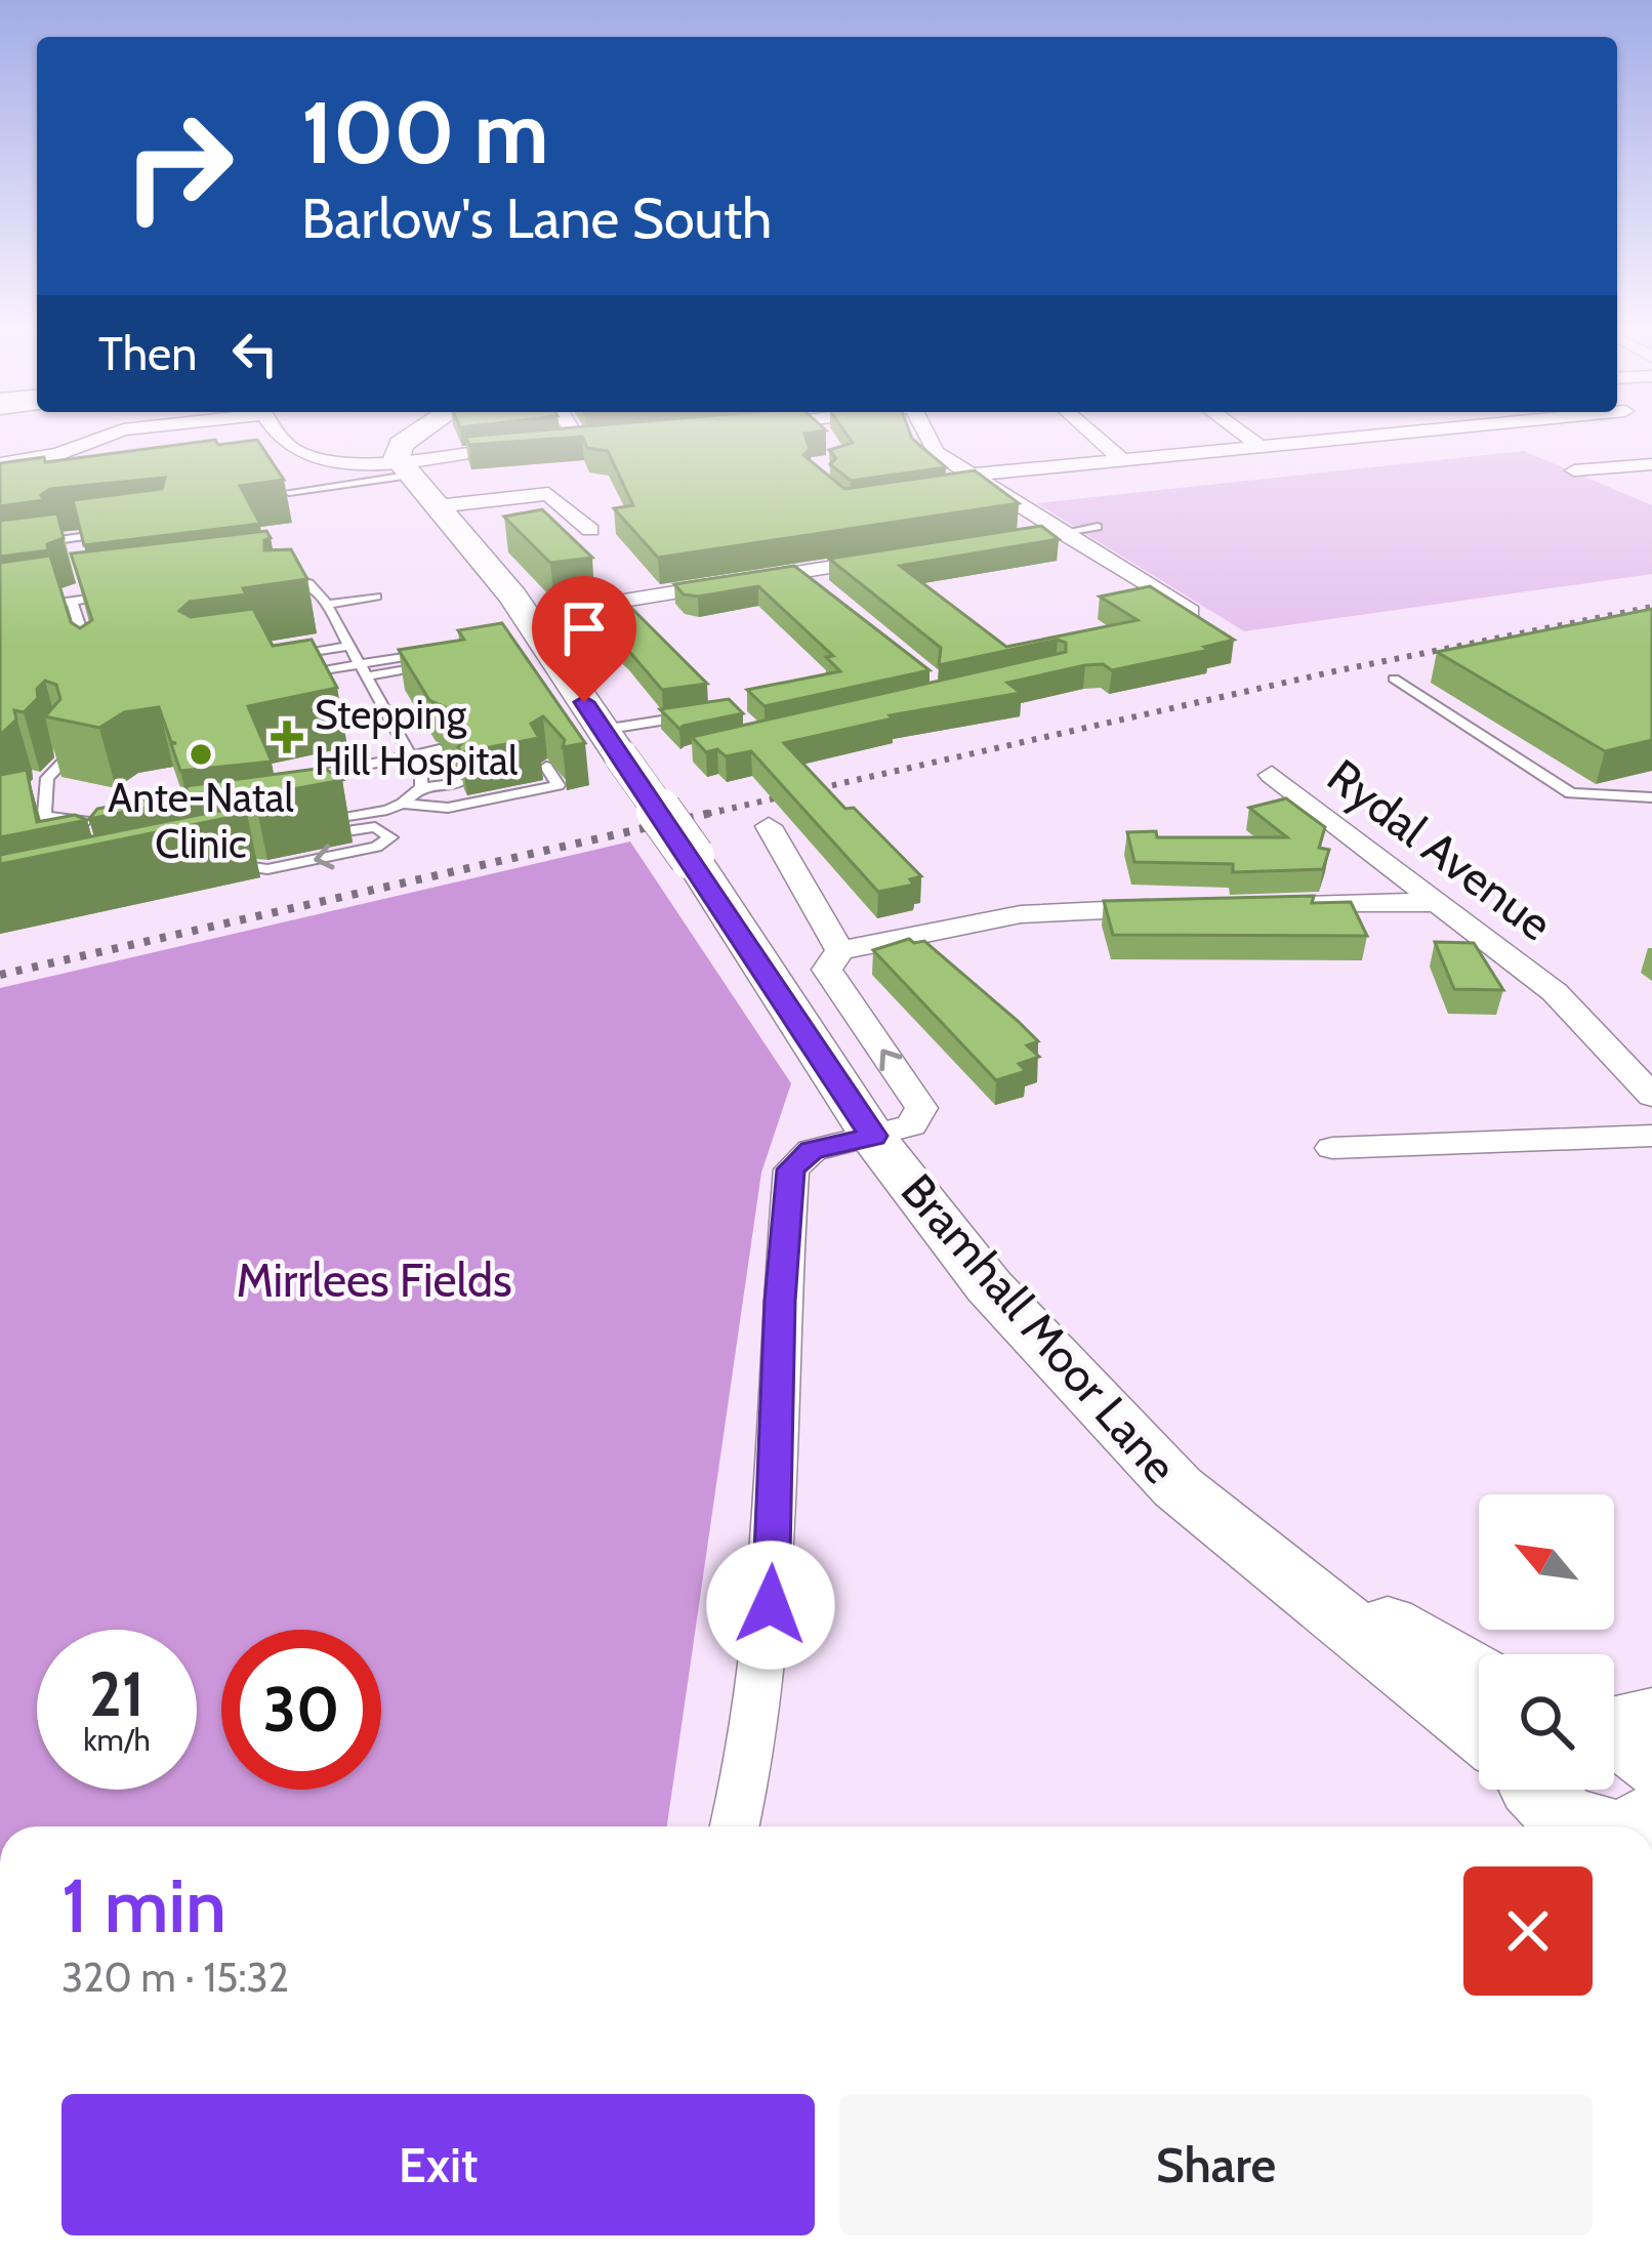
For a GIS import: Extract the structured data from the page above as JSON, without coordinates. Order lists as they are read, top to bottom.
{
  "streets": {
    "street": ["Rydal Avenue", "Bramhall Moor Lane"]
  },
  "parks": ["Mirrlees Fields"],
  "places": {
    "health": ["Stepping Hill Hospital"],
    "other": ["Ante-Natal Clinic"]
  },
  "north": "top left",
  "page": {
    "turn": ["100 m", "Barlow's Lane South"],
    "then": "Then",
    "speed": "21 km/h",
    "limit": "30",
    "heading": ["1 min", "320 m · 15:32"],
    "buttons": ["Exit", "Share"]
  }
}
